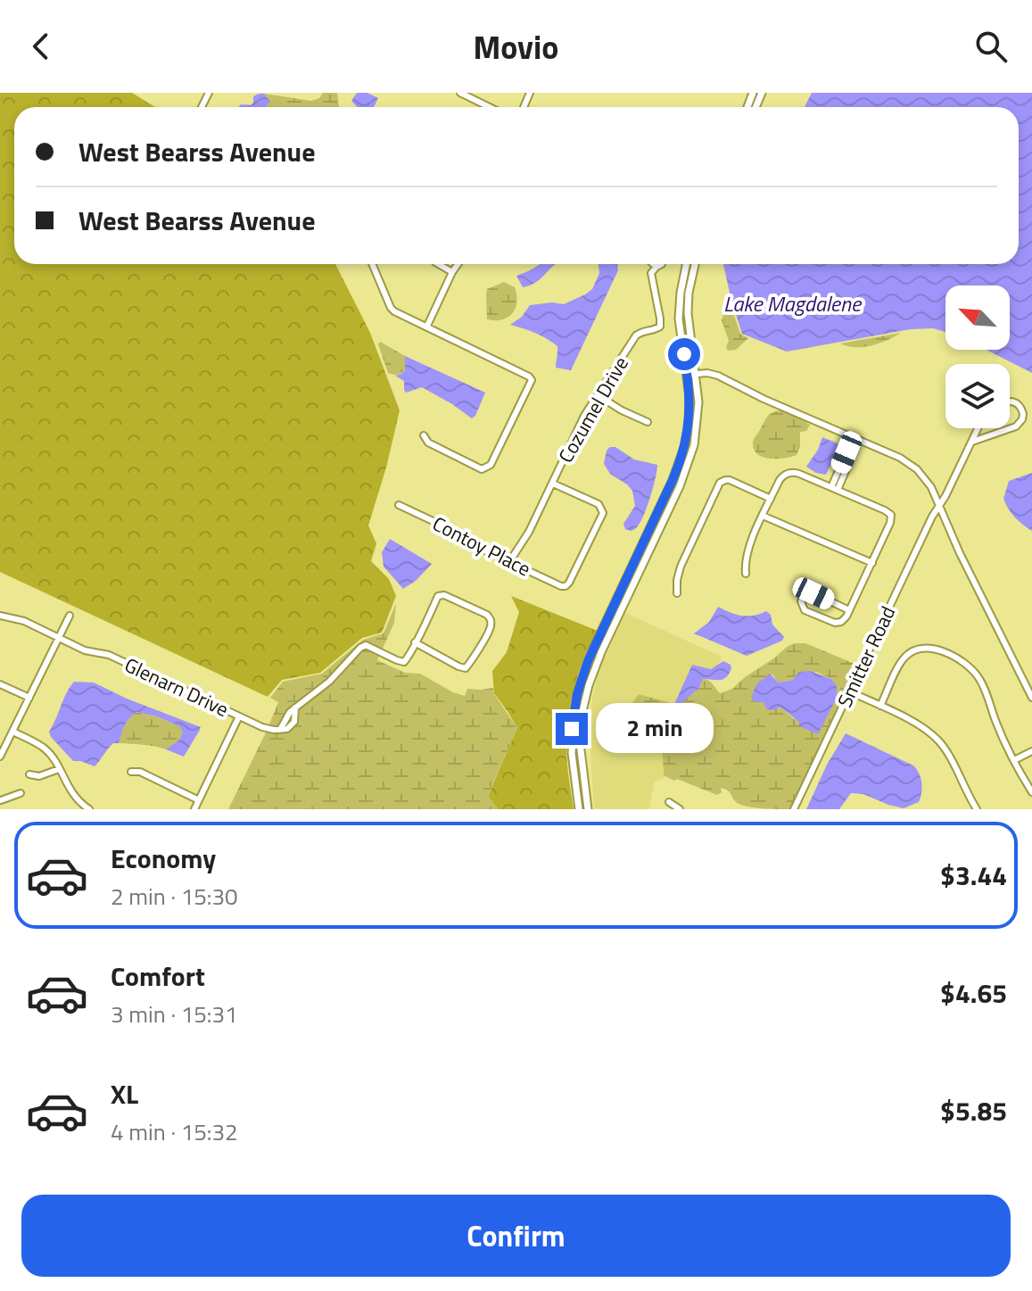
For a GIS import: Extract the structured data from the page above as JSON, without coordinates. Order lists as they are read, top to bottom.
{
  "streets": {
    "street": [
      "Cozumel Drive",
      "Contoy Place",
      "Smitter Road",
      "Glenarn Drive"
    ]
  },
  "crossings": [
    ["Cozumel Drive", "Contoy Place"]
  ],
  "water": ["Lake Magdalene"],
  "north": "top left",
  "page": {
    "header": "Movio",
    "banner": ["West Bearss Avenue", "West Bearss Avenue"],
    "bubble": "2 min",
    "list": [
      {
        "name": "Economy",
        "note": "2 min · 15:30",
        "value": "$3.44"
      },
      {
        "name": "Comfort",
        "note": "3 min · 15:31",
        "value": "$4.65"
      },
      {
        "name": "XL",
        "note": "4 min · 15:32",
        "value": "$5.85"
      }
    ],
    "buttons": "Confirm"
  }
}
